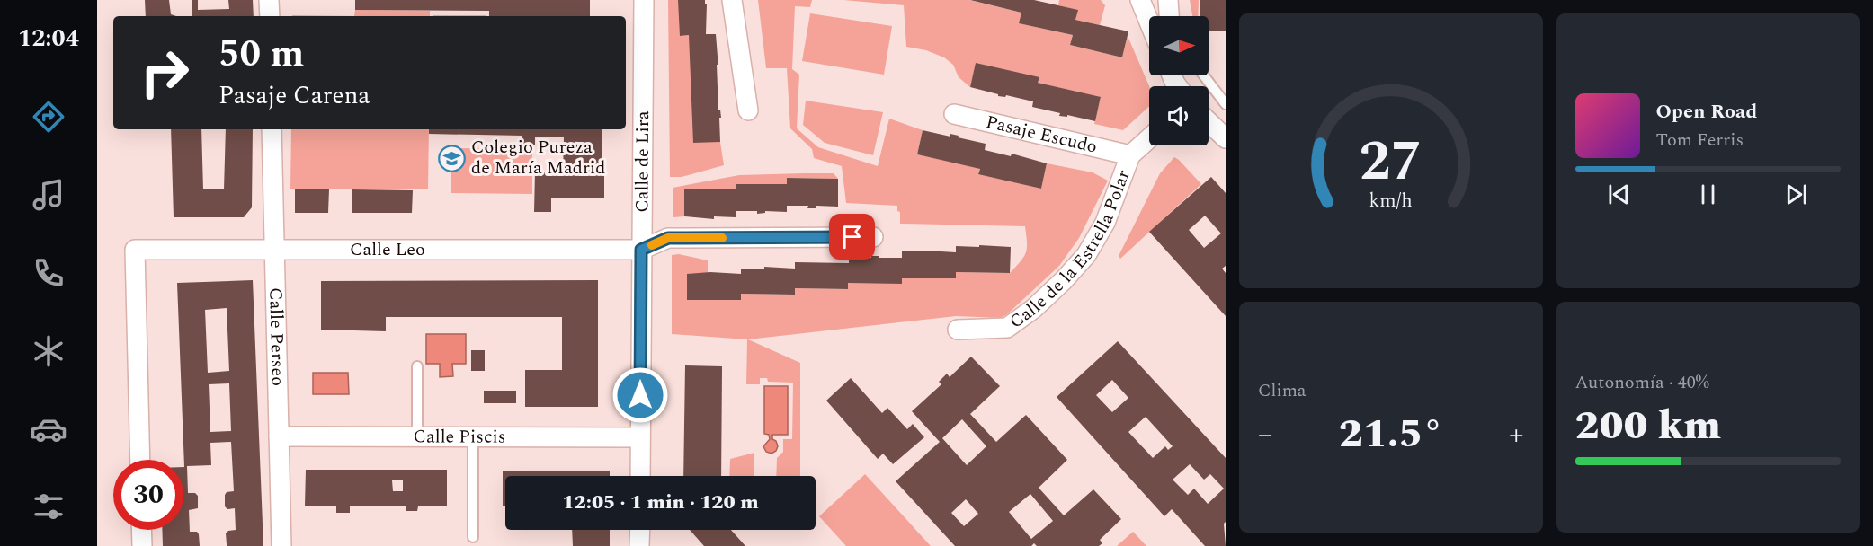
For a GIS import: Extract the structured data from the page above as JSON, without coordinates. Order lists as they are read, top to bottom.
{
  "streets": {
    "street": [
      "Pasaje Escudo",
      "Calle de Lira",
      "Calle de la Estrella Polar",
      "Calle Leo",
      "Calle Perseo",
      "Calle Piscis"
    ]
  },
  "crossings": [
    ["Pasaje Escudo", "Calle de la Estrella Polar"],
    ["Calle de Lira", "Calle Leo"],
    ["Calle de Lira", "Calle Piscis"],
    ["Calle Leo", "Calle Perseo"],
    ["Calle Perseo", "Calle Piscis"]
  ],
  "places": {
    "school or university": ["Colegio Pureza de María Madrid"]
  },
  "north": "right",
  "page": {
    "tabs": "12:04",
    "turn": ["50 m", "Pasaje Carena"],
    "song": ["Open Road", "Tom Ferris"],
    "tile": [
      "Clima",
      ["Autonomía · 40%", "200 km"]
    ],
    "heat": ["−", "21.5°", "+"],
    "limit": "30",
    "trip": "12:05 · 1 min · 120 m",
    "gauge": ["27", "km/h"]
  }
}
